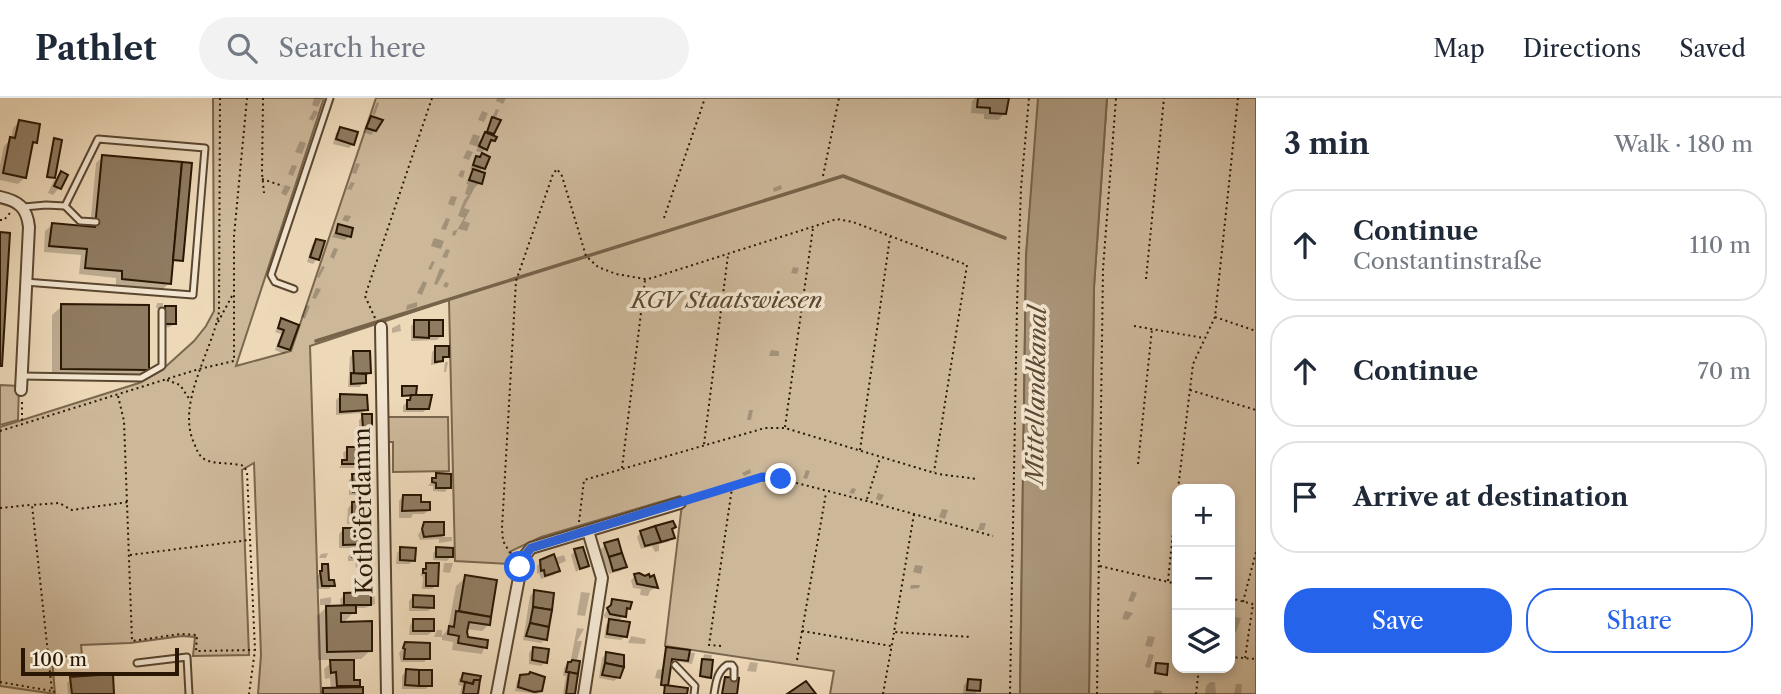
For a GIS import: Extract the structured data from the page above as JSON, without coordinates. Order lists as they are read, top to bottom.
{
  "streets": {
    "street": ["Kothöferdamm"]
  },
  "water": ["Mittellandkanal"],
  "parks": ["KGV Staatswiesen"],
  "scale_bar": "100 m",
  "page": {
    "header": "Pathlet",
    "search": "Search here",
    "nav": ["Map", "Directions", "Saved"],
    "heading": ["3 min", "Walk · 180 m"],
    "list": [
      ["Continue", "Constantinstraße", "110 m"],
      ["Continue", "70 m"],
      "Arrive at destination"
    ],
    "map_buttons": ["+", "−"],
    "buttons": ["Save", "Share"],
    "scale": "100 m"
  }
}
